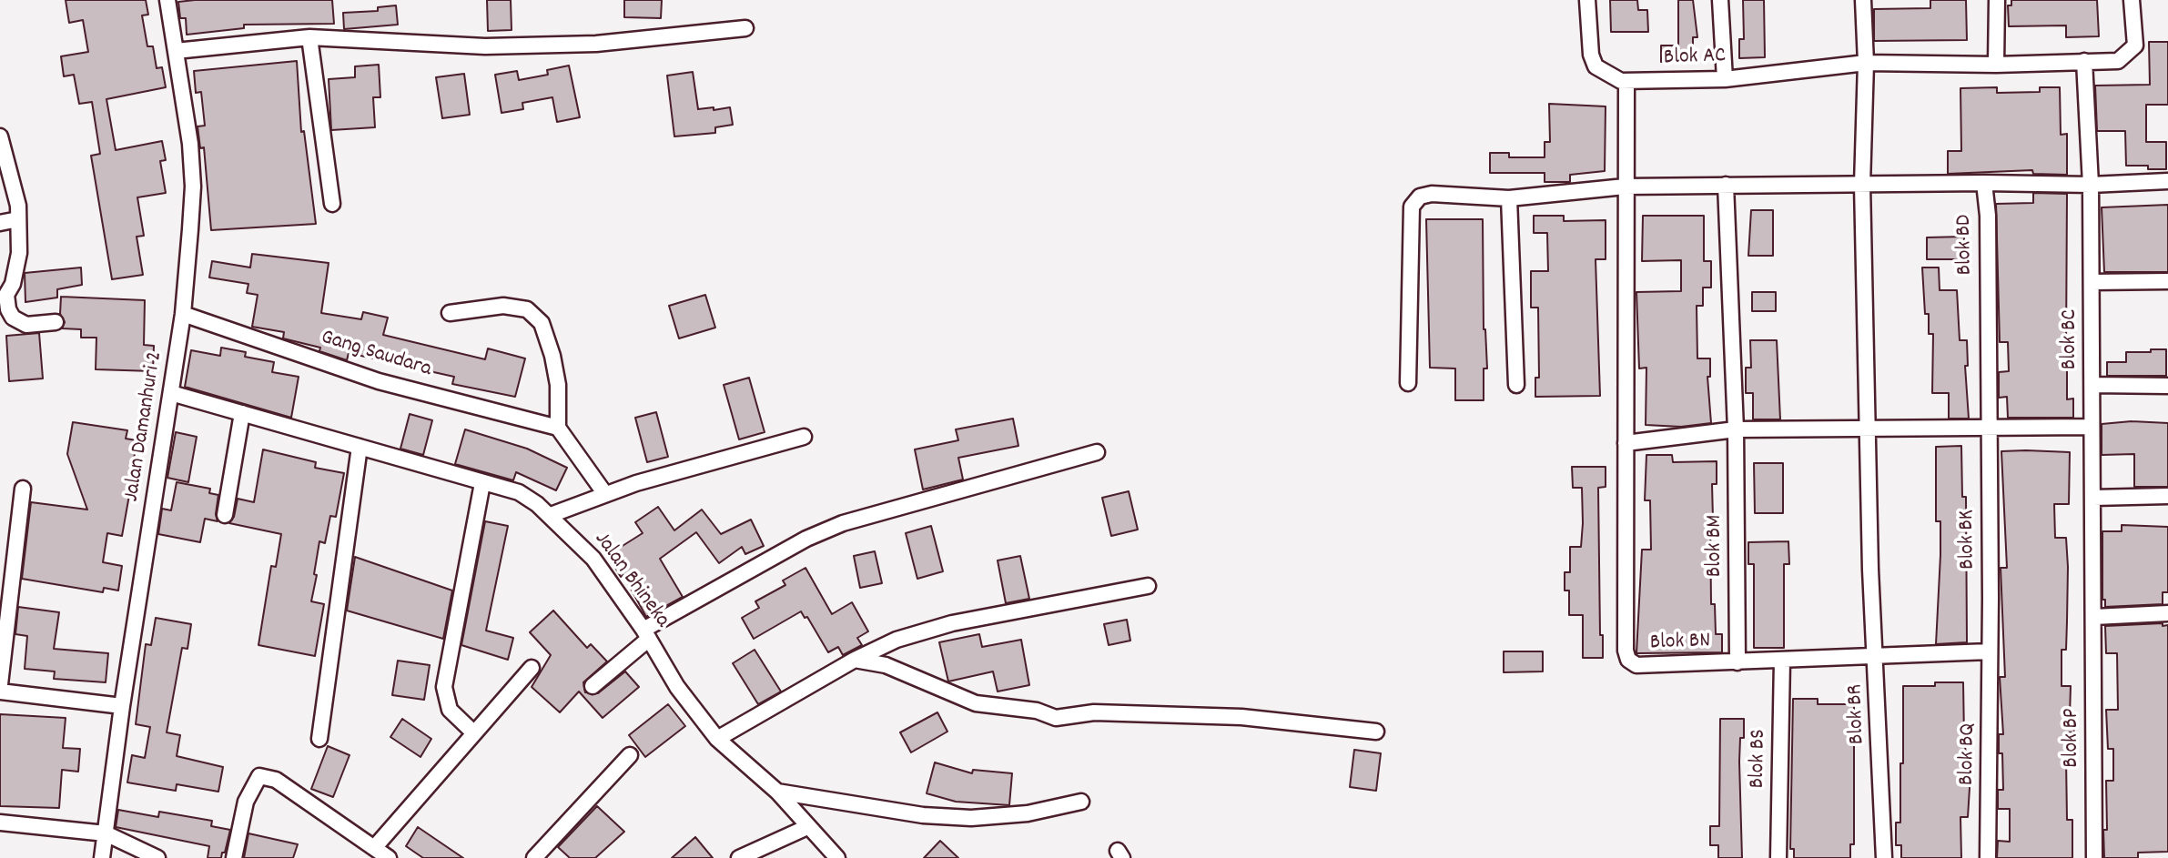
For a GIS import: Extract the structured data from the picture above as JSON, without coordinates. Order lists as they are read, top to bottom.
{
  "streets": {
    "street": [
      "Blok AC",
      "Blok BD",
      "Blok BC",
      "Gang Saudara",
      "Jalan Damanhuri 2",
      "Blok BK",
      "Blok BM",
      "Jalan Bhineka",
      "Blok BN",
      "Blok BR",
      "Blok BP",
      "Blok BQ",
      "Blok BS"
    ]
  },
  "crossings": [
    ["Blok AC", "Blok BC"],
    ["Blok AC", "Blok BR"],
    ["Blok BD", "Blok BK"],
    ["Blok BD", "Blok BM"],
    ["Blok BD", "Blok BR"],
    ["Blok BC", "Blok BP"],
    ["Gang Saudara", "Jalan Damanhuri 2"],
    ["Jalan Damanhuri 2", "Jalan Bhineka"],
    ["Blok BK", "Blok BN"],
    ["Blok BK", "Blok BQ"],
    ["Blok BM", "Blok BN"],
    ["Blok BN", "Blok BR"],
    ["Blok BN", "Blok BQ"],
    ["Blok BN", "Blok BS"]
  ]
}
